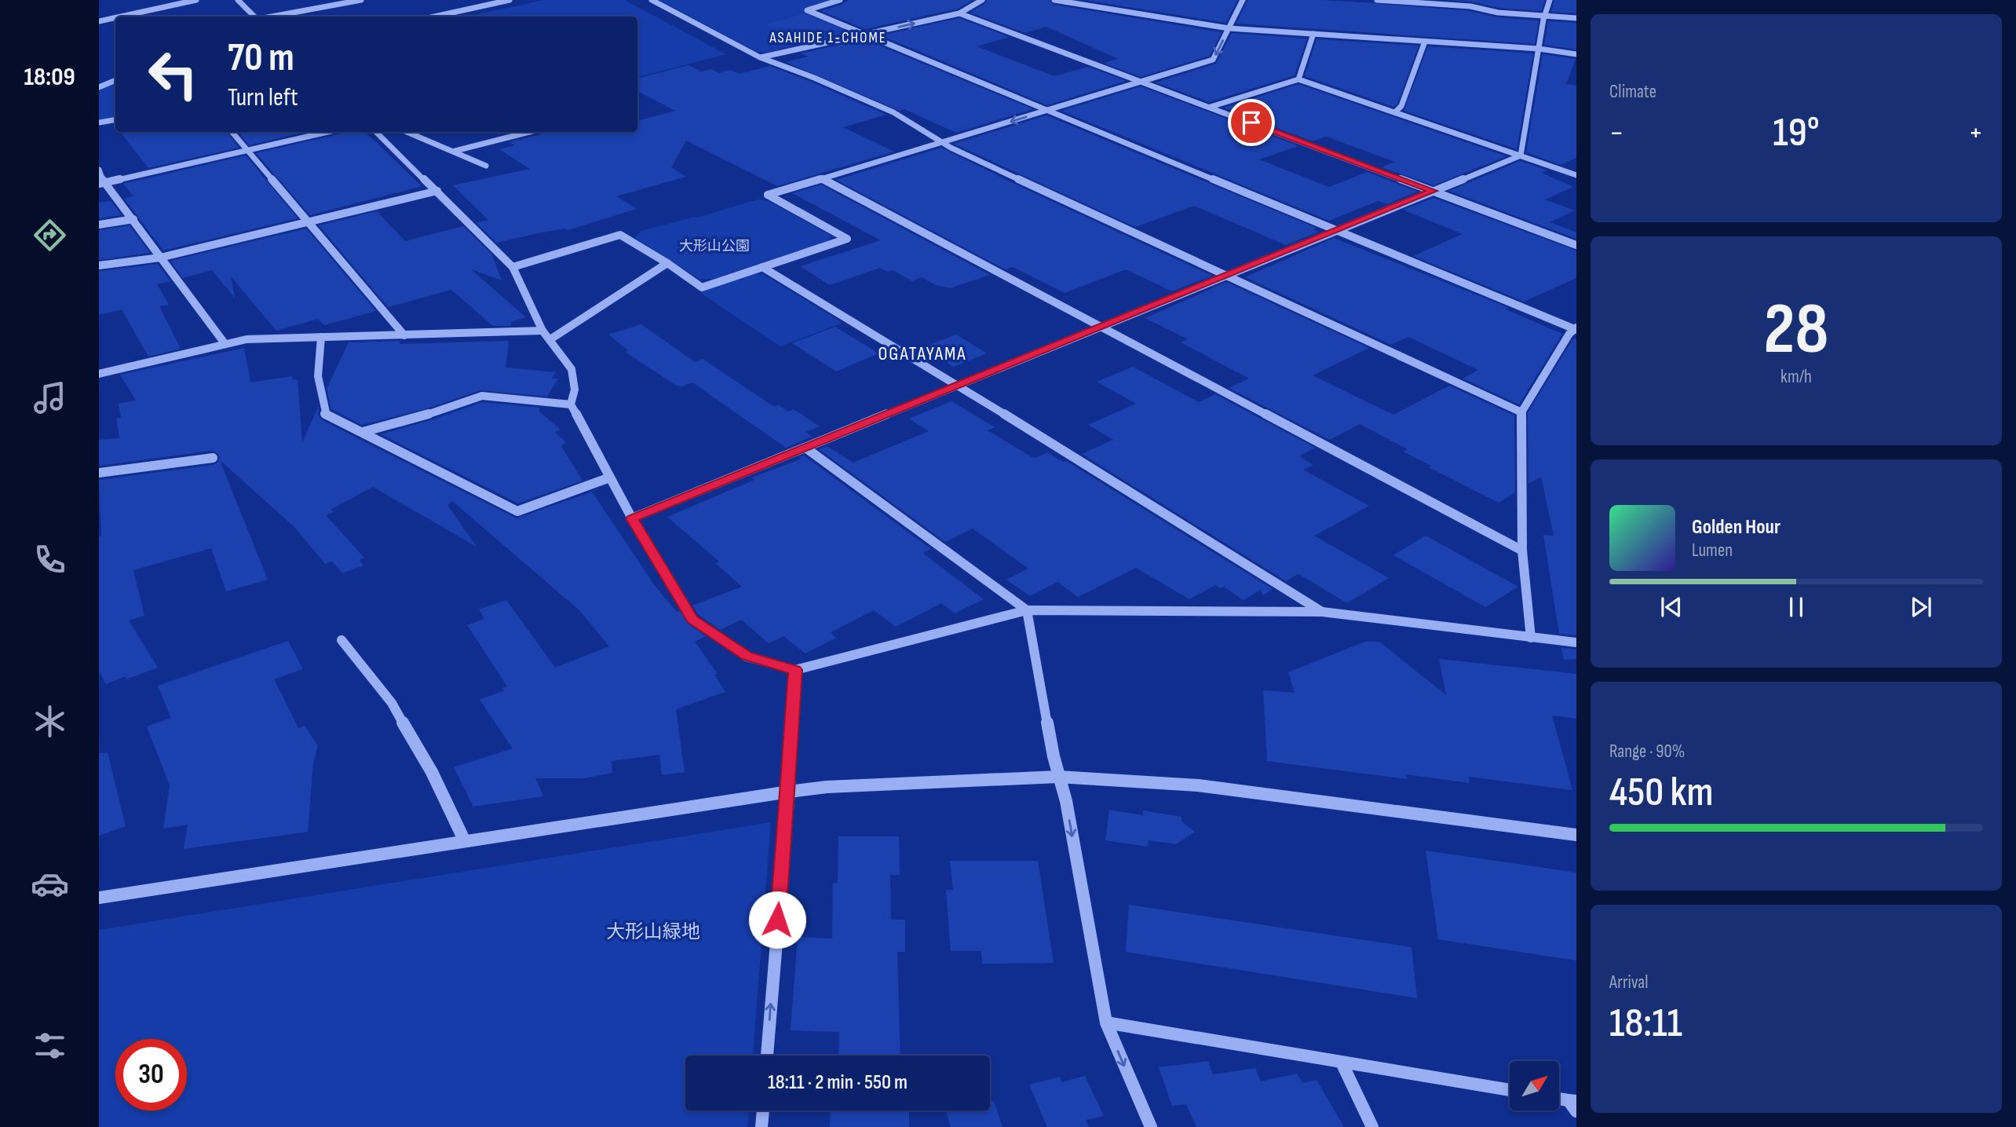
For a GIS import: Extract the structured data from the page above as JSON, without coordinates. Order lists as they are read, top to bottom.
{
  "districts": ["ASAHIDE 1-CHOME", "OGATAYAMA"],
  "parks": ["大形山公園", "大形山緑地"],
  "north": "top right",
  "page": {
    "tabs": "18:09",
    "tile": [
      "Climate",
      ["28", "km/h"],
      ["Range · 90%", "450 km"],
      ["Arrival", "18:11"]
    ],
    "turn": ["70 m", "Turn left"],
    "heat": ["−", "19°", "+"],
    "song": ["Golden Hour", "Lumen"],
    "limit": "30",
    "trip": "18:11 · 2 min · 550 m"
  }
}
